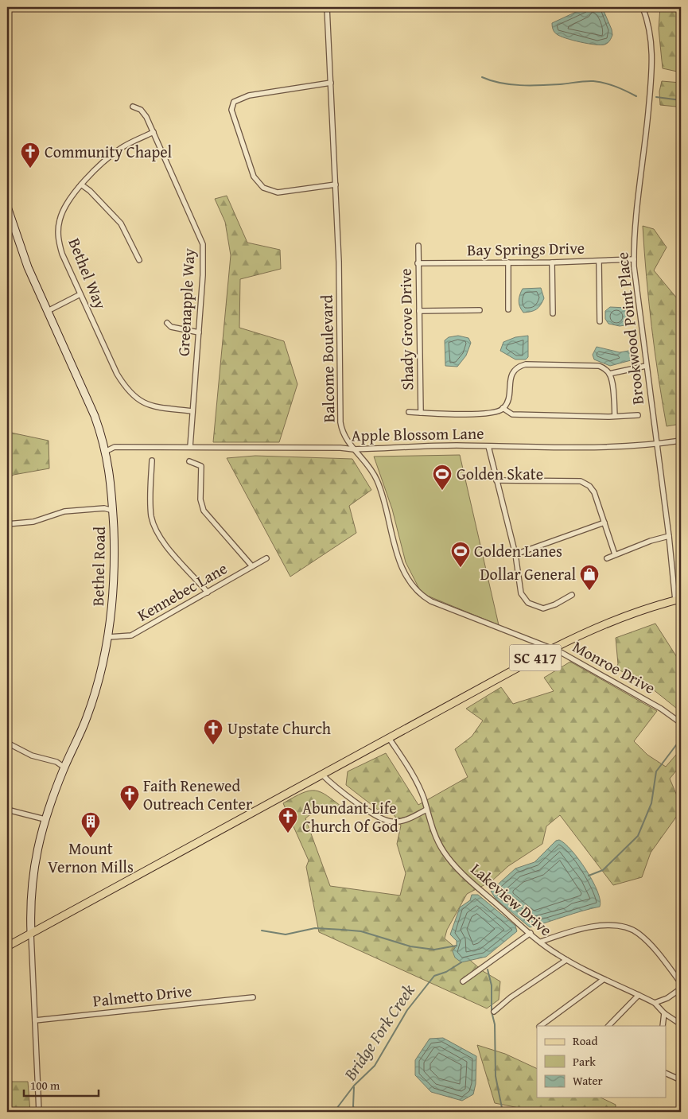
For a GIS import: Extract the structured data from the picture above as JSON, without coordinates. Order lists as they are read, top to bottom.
{
  "streets": {
    "main road": ["SC 417"],
    "street": [
      "Bay Springs Drive",
      "Bethel Way",
      "Greenapple Way",
      "Brookwood Point Place",
      "Shady Grove Drive",
      "Balcome Boulevard",
      "Apple Blossom Lane",
      "Bethel Road",
      "Kennebec Lane",
      "Monroe Drive",
      "Lakeview Drive",
      "Palmetto Drive"
    ]
  },
  "crossings": [
    ["Bay Springs Drive", "Brookwood Point Place"],
    ["Bay Springs Drive", "Shady Grove Drive"],
    ["Bethel Way", "Greenapple Way"],
    ["Greenapple Way", "Apple Blossom Lane"],
    ["Brookwood Point Place", "Apple Blossom Lane"],
    ["Brookwood Point Place", "SC 417"],
    ["Balcome Boulevard", "Apple Blossom Lane"],
    ["Balcome Boulevard", "SC 417"],
    ["Balcome Boulevard", "Monroe Drive"],
    ["Apple Blossom Lane", "Bethel Road"],
    ["Bethel Road", "Kennebec Lane"],
    ["Bethel Road", "SC 417"],
    ["SC 417", "Monroe Drive"],
    ["SC 417", "Lakeview Drive"]
  ],
  "water": ["Bridge Fork Creek"],
  "places": {
    "church": [
      "Community Chapel",
      "Upstate Church",
      "Faith Renewed Outreach Center",
      "Abundant Life Church Of God"
    ],
    "sports": ["Golden Skate", "Golden Lanes"],
    "shop": ["Dollar General"],
    "building": ["Mount Vernon Mills"]
  },
  "legend": ["Road", "Park", "Water"],
  "scale_bar": "100 m"
}
